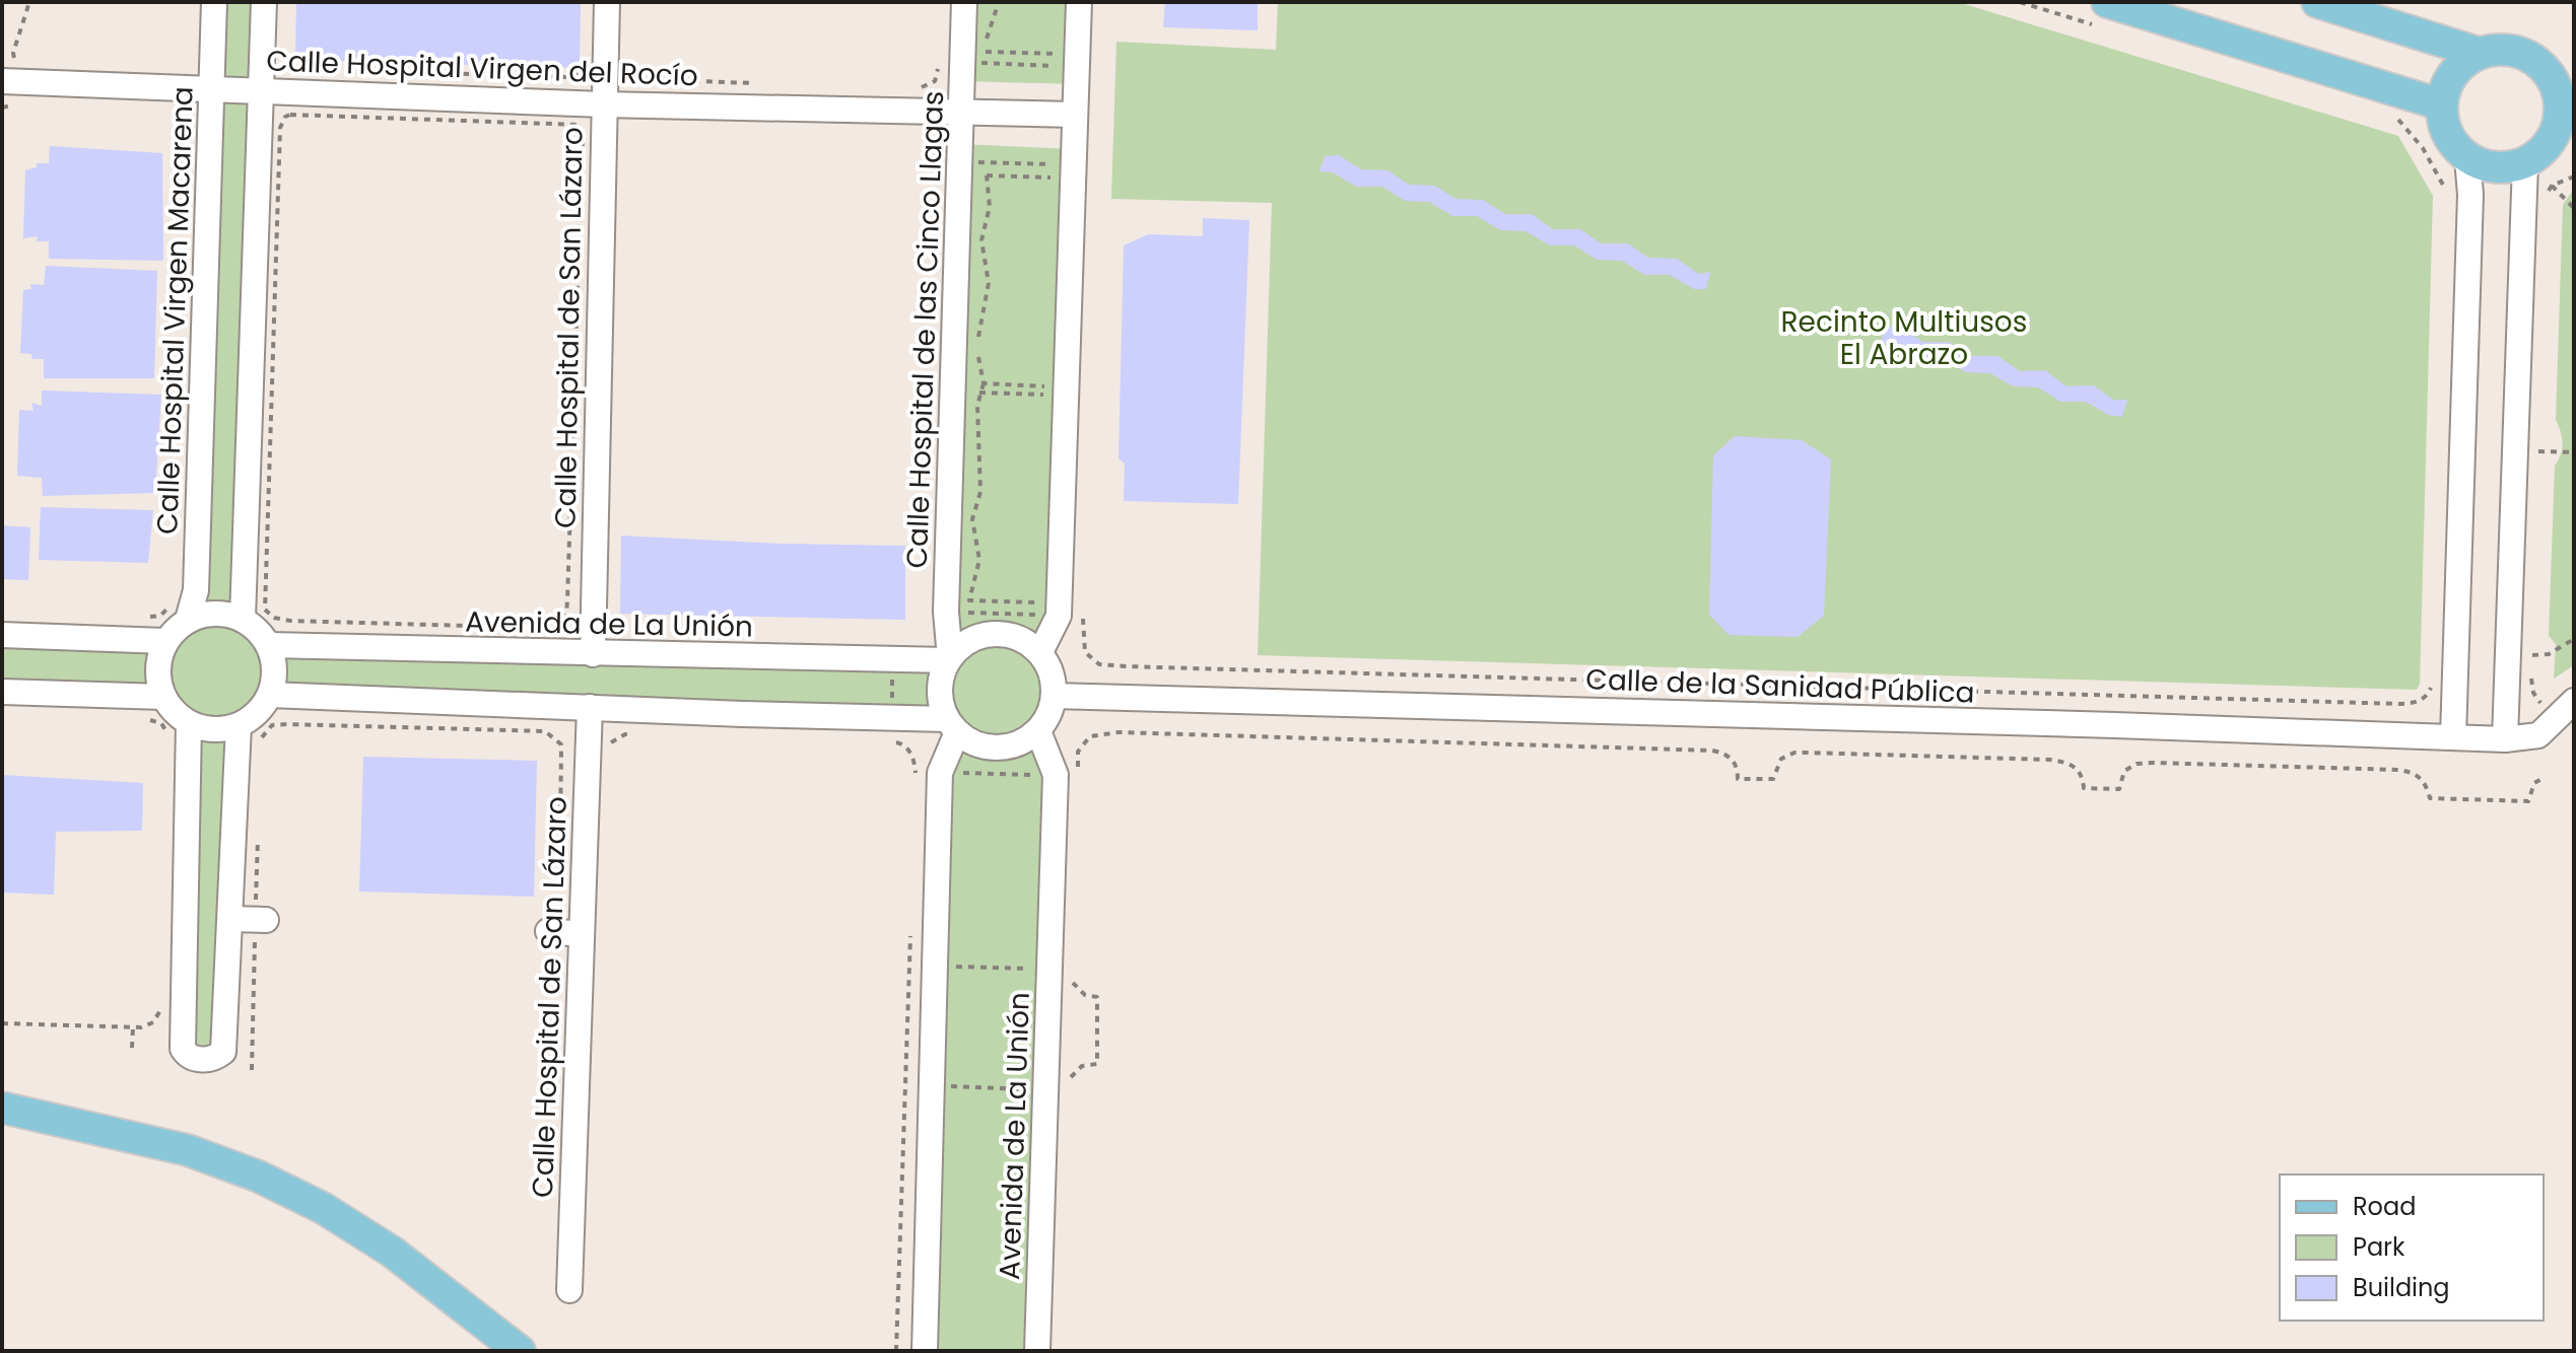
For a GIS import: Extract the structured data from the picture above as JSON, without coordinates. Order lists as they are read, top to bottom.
{
  "streets": {
    "street": [
      "Calle Hospital Virgen del Rocío",
      "Calle Hospital Virgen Macarena",
      "Calle Hospital de San Lázaro",
      "Calle Hospital de las Cinco Llagas",
      "Avenida de La Unión",
      "Calle de la Sanidad Pública"
    ]
  },
  "crossings": [
    ["Calle Hospital Virgen del Rocío", "Calle Hospital Virgen Macarena"],
    ["Calle Hospital Virgen del Rocío", "Calle Hospital de San Lázaro"],
    ["Calle Hospital Virgen del Rocío", "Calle Hospital de las Cinco Llagas"],
    ["Calle Hospital Virgen Macarena", "Avenida de La Unión"],
    ["Calle Hospital de San Lázaro", "Avenida de La Unión"],
    ["Calle Hospital de las Cinco Llagas", "Avenida de La Unión"],
    ["Calle Hospital de las Cinco Llagas", "Calle de la Sanidad Pública"],
    ["Avenida de La Unión", "Calle de la Sanidad Pública"]
  ],
  "parks": ["Recinto Multiusos El Abrazo"],
  "legend": ["Road", "Park", "Building"]
}
